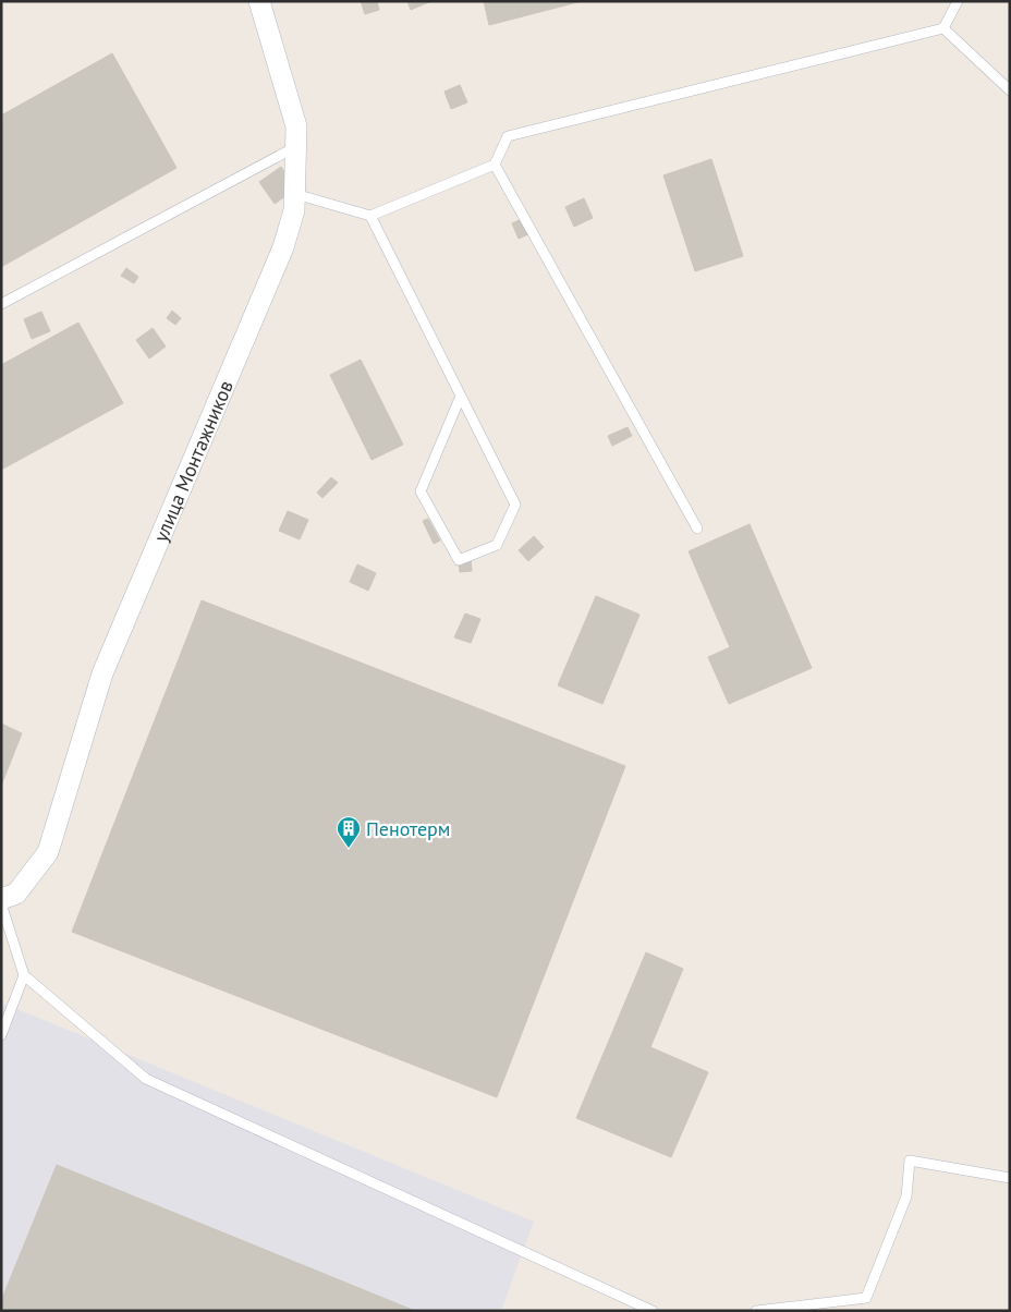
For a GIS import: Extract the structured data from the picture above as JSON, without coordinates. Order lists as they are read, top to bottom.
{
  "streets": {
    "street": ["улица Монтажников"]
  },
  "places": {
    "building": ["Пенотерм"]
  }
}
